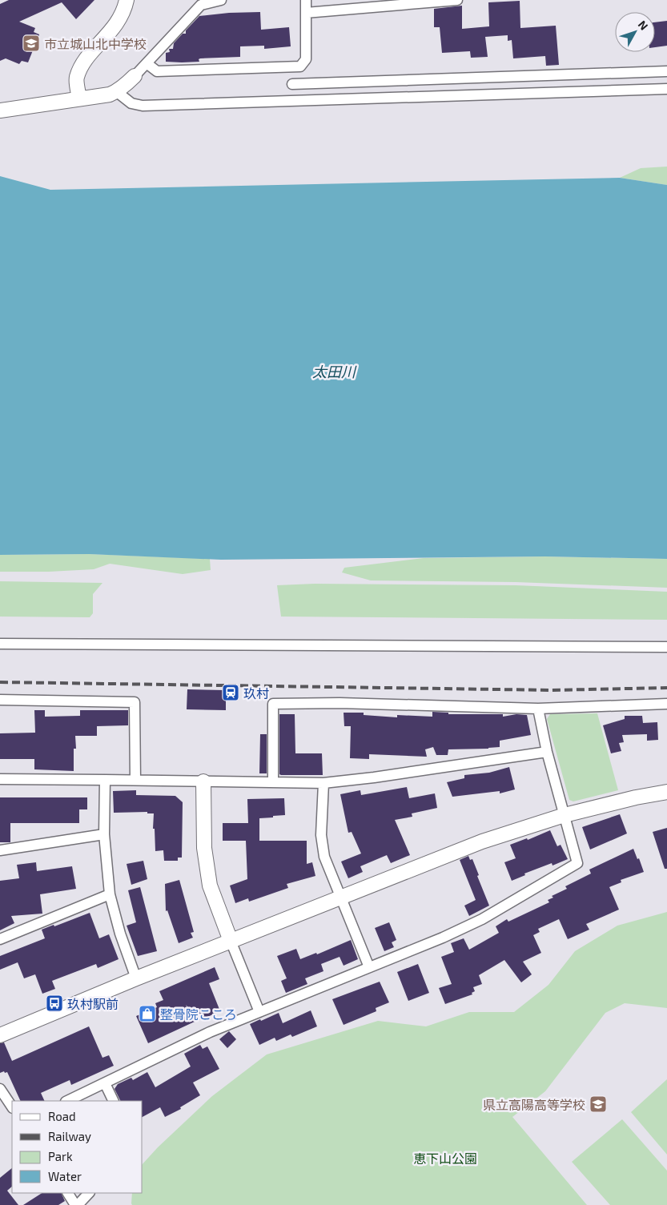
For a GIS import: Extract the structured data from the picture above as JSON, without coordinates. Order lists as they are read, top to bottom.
{
  "water": ["太田川"],
  "parks": ["恵下山公園"],
  "places": {
    "school or university": ["市立城山北中学校", "県立高陽高等学校"],
    "station": ["玖村"],
    "bus stop": ["玖村駅前"],
    "shop": ["整骨院こころ"]
  },
  "legend": [
    "Road",
    "Railway",
    "Park",
    "Water"
  ],
  "north": "top right"
}
